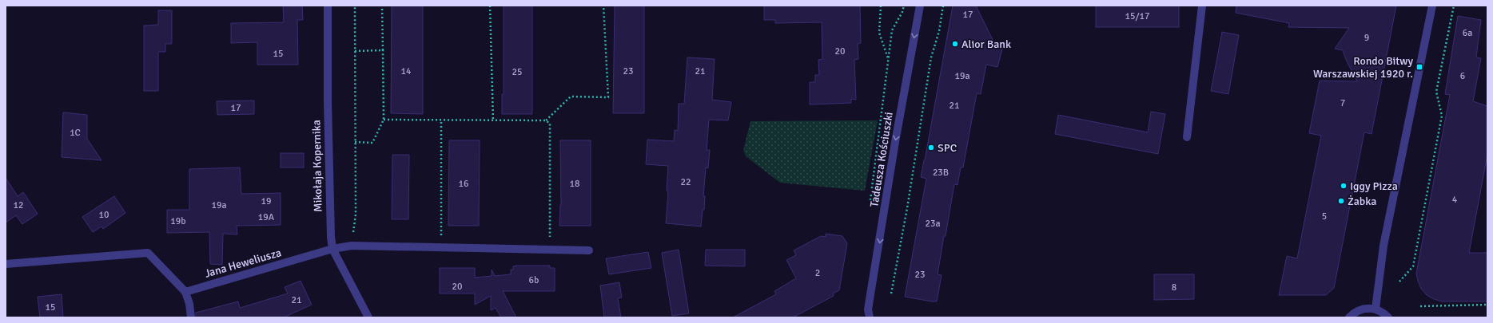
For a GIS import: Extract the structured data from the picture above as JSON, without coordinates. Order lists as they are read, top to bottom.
{
  "streets": {
    "street": ["Tadeusza Kościuszki", "Mikołaja Kopernika", "Jana Heweliusza"]
  },
  "crossings": [
    ["Mikołaja Kopernika", "Jana Heweliusza"]
  ],
  "one_way": ["Tadeusza Kościuszki"],
  "places": {
    "other": [
      "Alior Bank",
      "SPC",
      "Iggy Pizza",
      "Żabka"
    ],
    "transit": ["Rondo Bitwy Warszawskiej 1920 r."]
  },
  "house_numbers": [
    "17",
    "15/17",
    "6a",
    "9",
    "20",
    "15",
    "14",
    "23",
    "21",
    "25",
    "19a",
    "6",
    "7",
    "21",
    "17",
    "1C",
    "23B",
    "22",
    "16",
    "18",
    "4",
    "19",
    "12",
    "19a",
    "10",
    "5",
    "19A",
    "19b",
    "23a",
    "2",
    "23",
    "6b",
    "20",
    "8",
    "21",
    "15"
  ]
}
